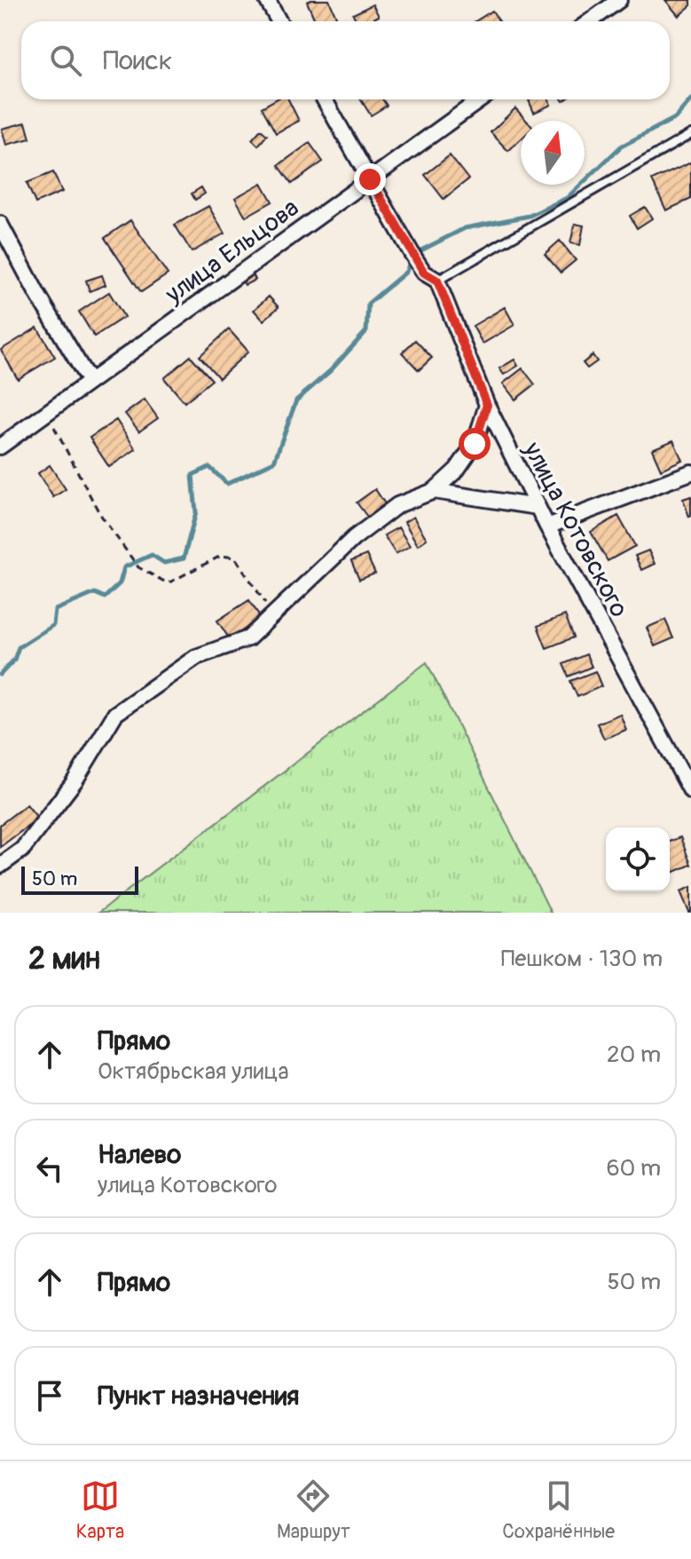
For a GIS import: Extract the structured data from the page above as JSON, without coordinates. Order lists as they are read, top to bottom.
{
  "streets": {
    "street": ["улица Ельцова", "улица Котовского"]
  },
  "scale_bar": "50 m",
  "north": "top",
  "page": {
    "search": "Поиск",
    "scale": "50 m",
    "heading": ["2 мин", "Пешком · 130 m"],
    "list": [
      ["Прямо", "Октябрьская улица", "20 m"],
      ["Налево", "улица Котовского", "60 m"],
      ["Прямо", "50 m"],
      "Пункт назначения"
    ],
    "nav": ["Карта", "Маршрут", "Сохранённые"]
  }
}
